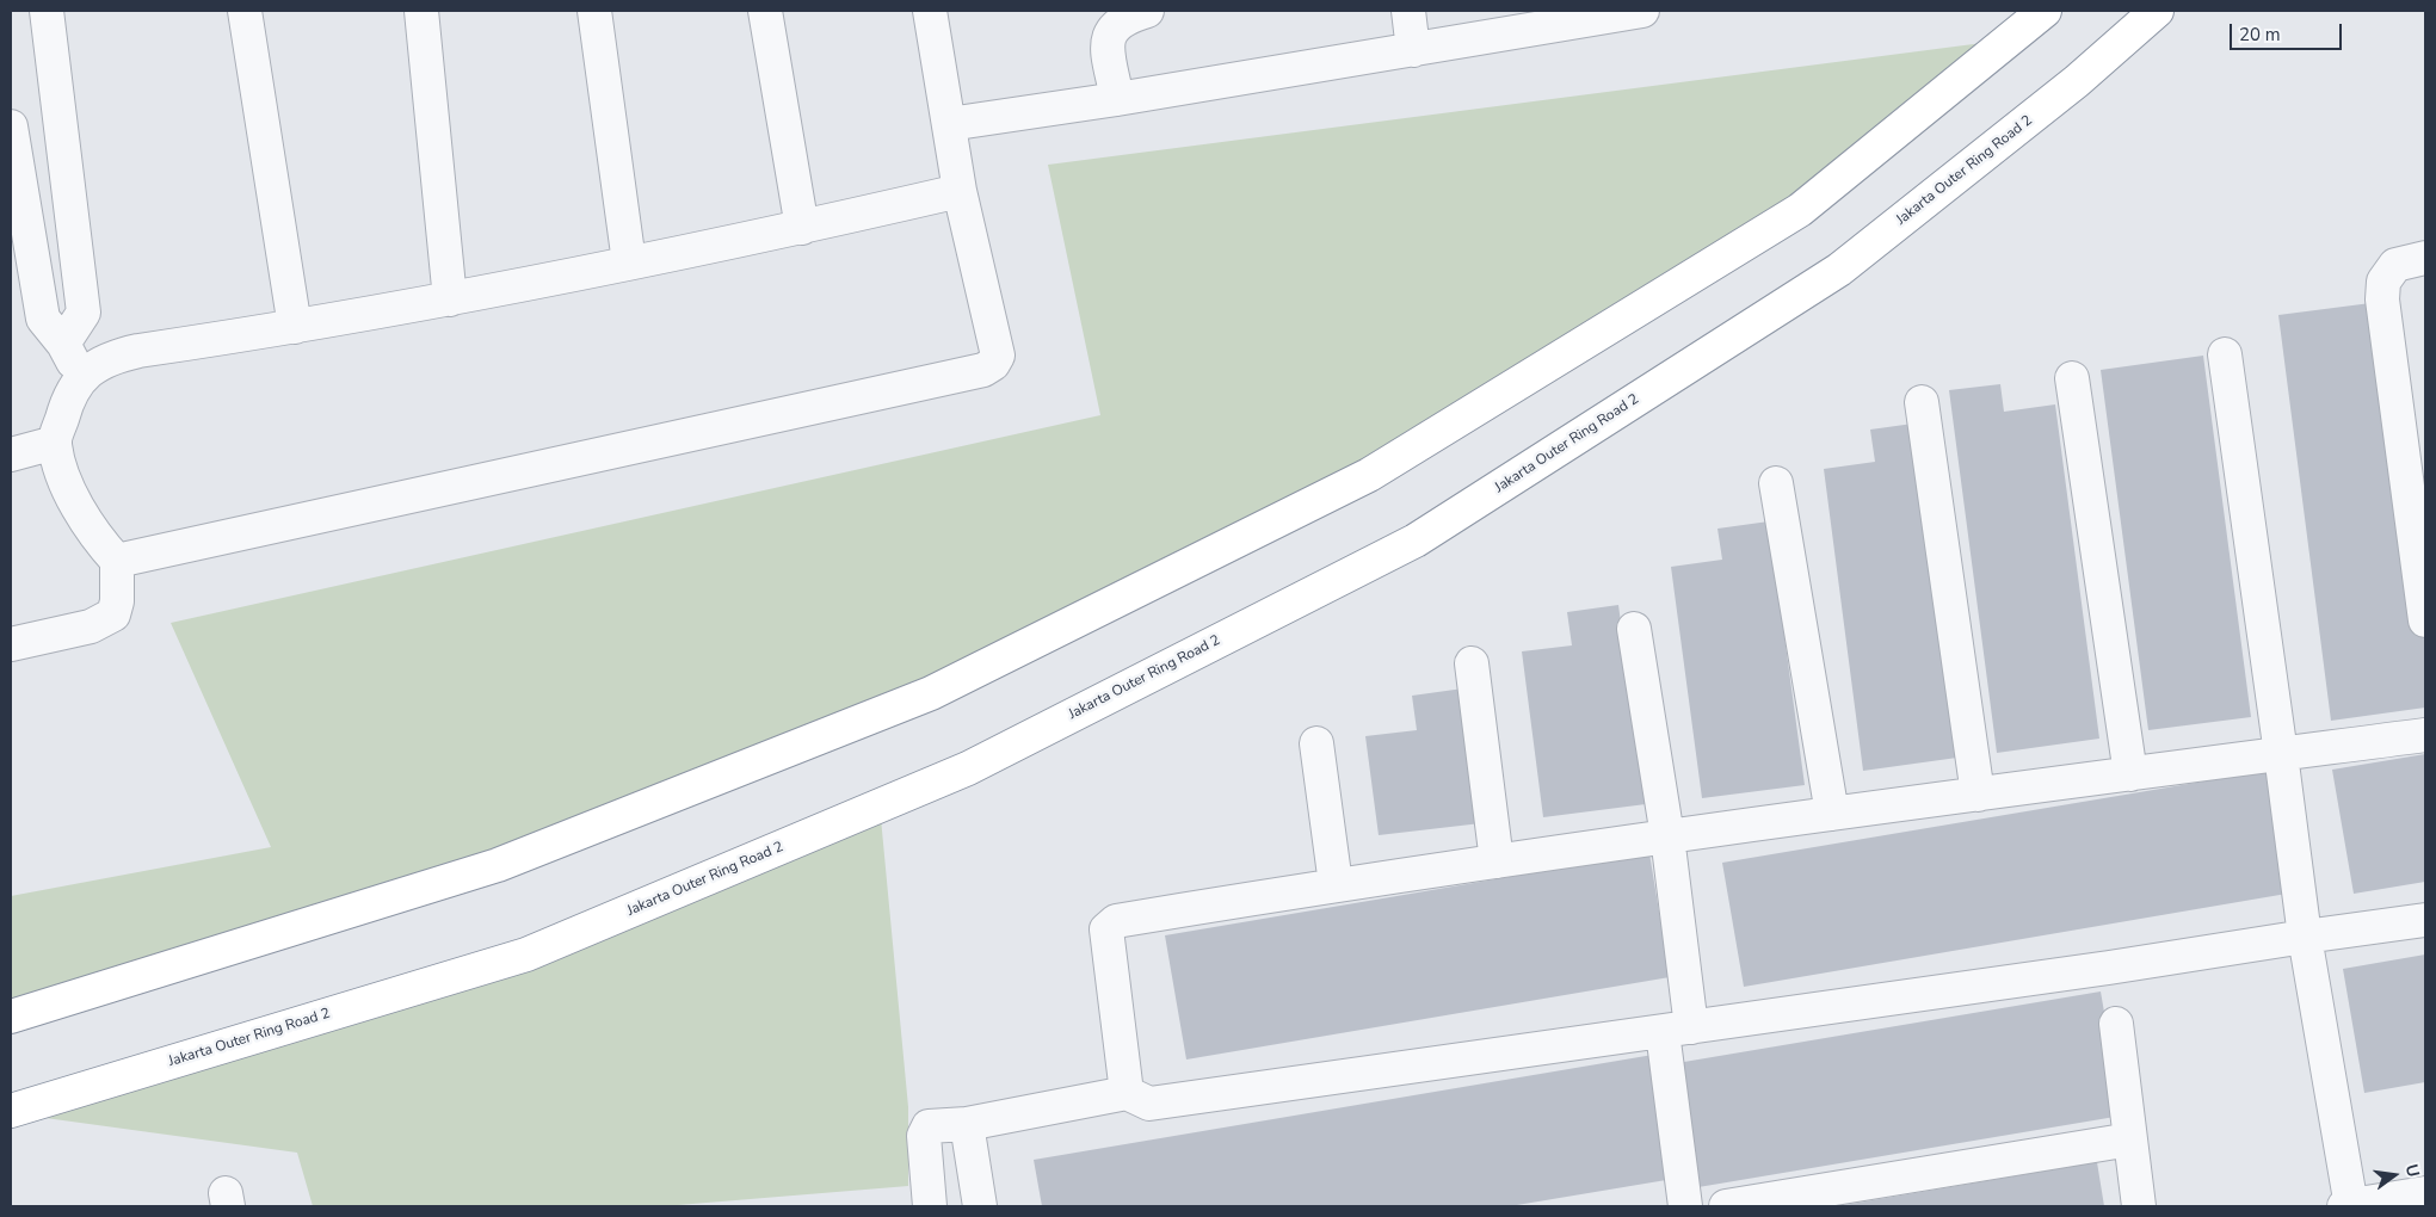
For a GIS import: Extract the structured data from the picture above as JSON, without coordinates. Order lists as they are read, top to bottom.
{
  "streets": {
    "highway": ["Jakarta Outer Ring Road 2"]
  },
  "scale_bar": "20 m",
  "north": "right"
}
